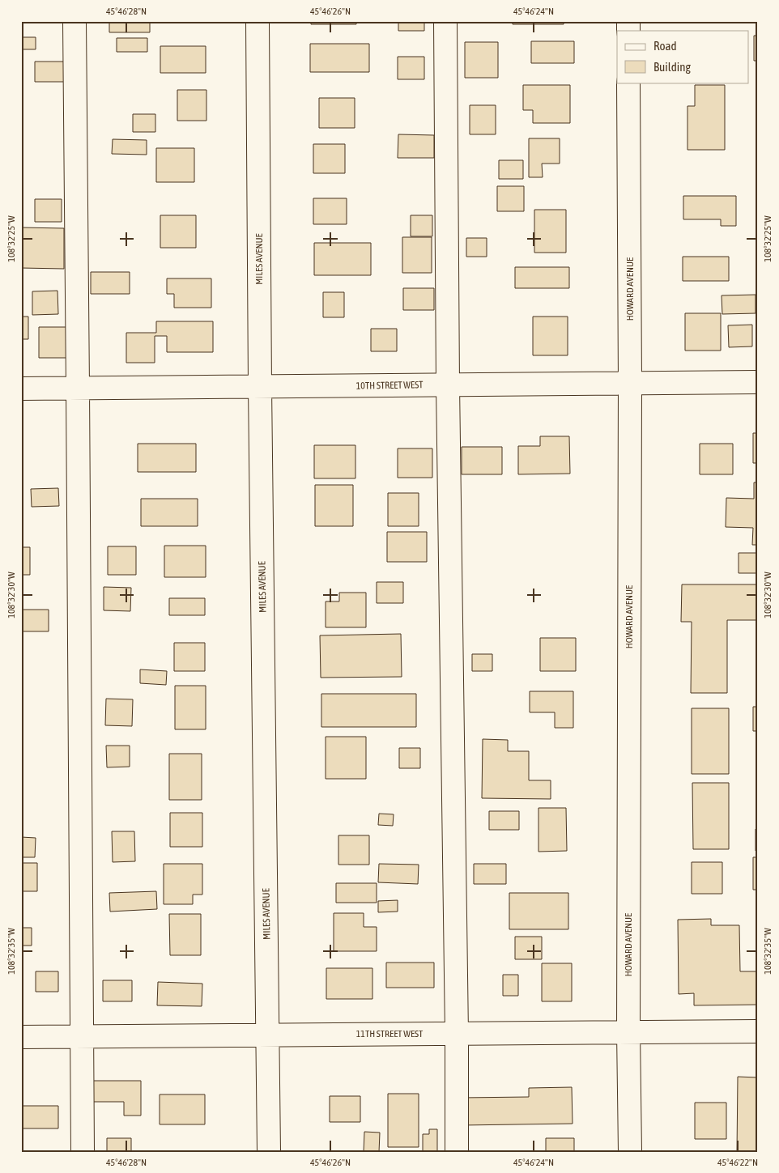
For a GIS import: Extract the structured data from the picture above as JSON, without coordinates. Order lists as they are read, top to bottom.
{
  "streets": {
    "street": [
      "MILES AVENUE",
      "HOWARD AVENUE",
      "10TH STREET WEST",
      "11TH STREET WEST"
    ]
  },
  "crossings": [
    ["MILES AVENUE", "10TH STREET WEST"],
    ["MILES AVENUE", "11TH STREET WEST"],
    ["HOWARD AVENUE", "10TH STREET WEST"],
    ["HOWARD AVENUE", "11TH STREET WEST"]
  ],
  "legend": ["Road", "Building"],
  "coordinates": [
    "45°46'28\"N",
    "45°46'26\"N",
    "45°46'24\"N",
    "108°32'25\"W",
    "108°32'30\"W",
    "108°32'35\"W",
    "45°46'22\"N"
  ]
}
